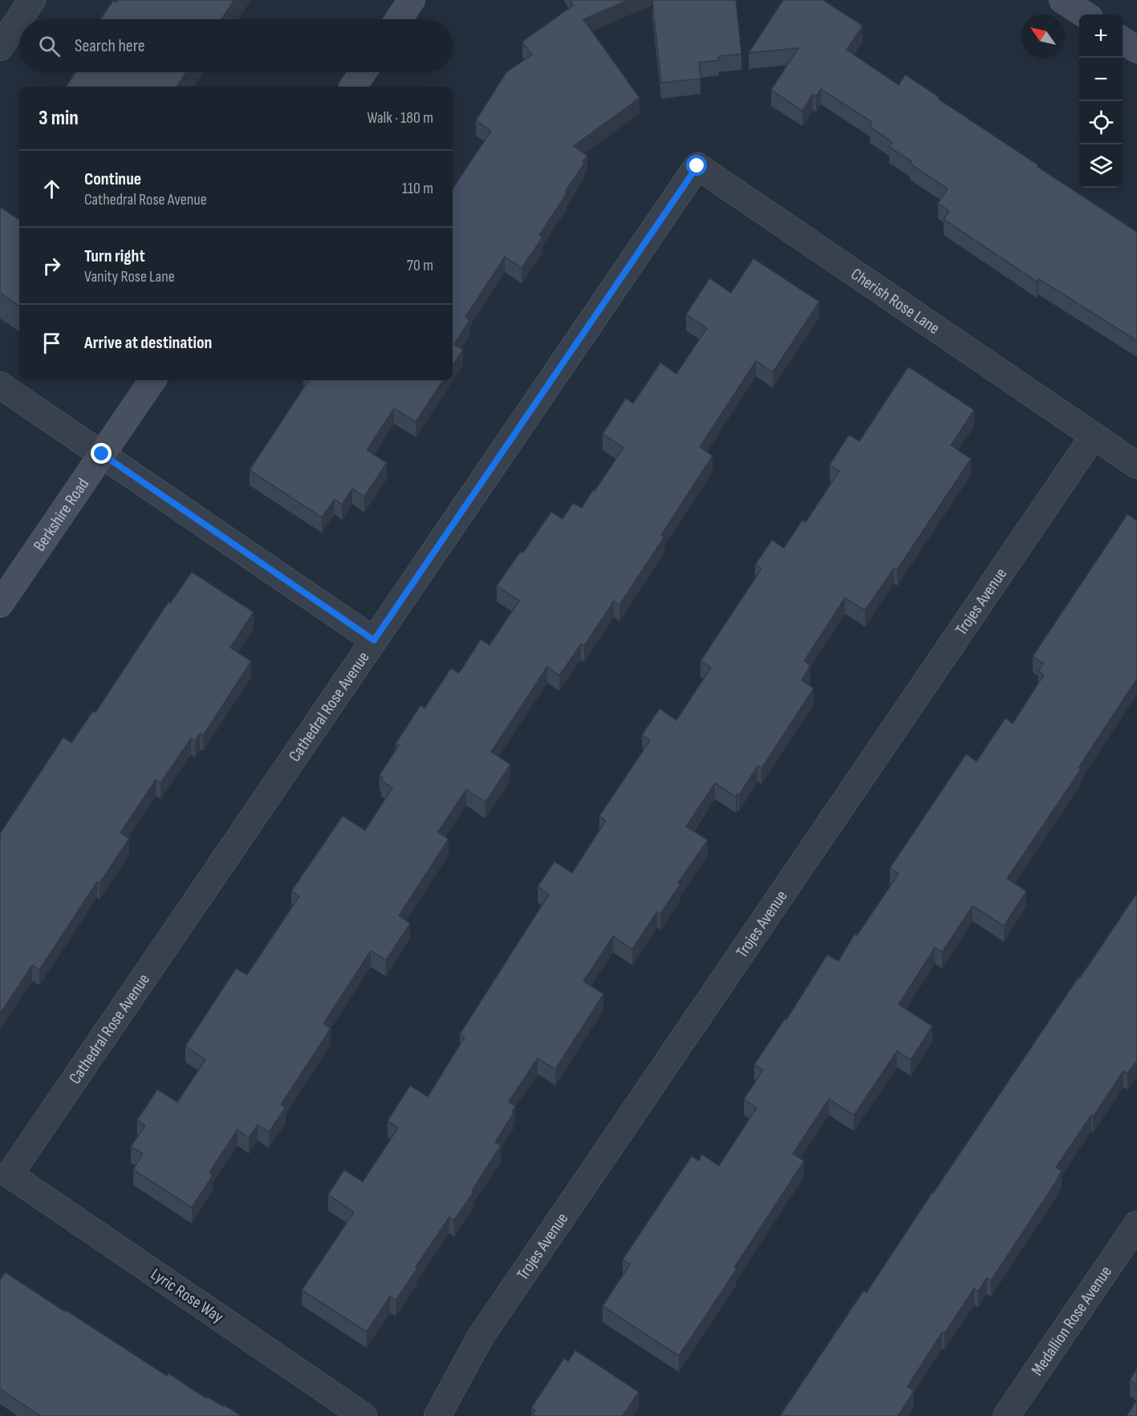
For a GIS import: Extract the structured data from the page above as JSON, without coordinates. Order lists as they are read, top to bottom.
{
  "streets": {
    "street": [
      "Cherish Rose Lane",
      "Berkshire Road",
      "Trojes Avenue",
      "Cathedral Rose Avenue",
      "Lyric Rose Way",
      "Medallion Rose Avenue"
    ]
  },
  "crossings": [
    ["Cherish Rose Lane", "Trojes Avenue"],
    ["Cherish Rose Lane", "Cathedral Rose Avenue"],
    ["Cathedral Rose Avenue", "Lyric Rose Way"]
  ],
  "north": "top left",
  "page": {
    "map_buttons": ["+", "−"],
    "search": "Search here",
    "heading": ["3 min", "Walk · 180 m"],
    "list": [
      ["Continue", "Cathedral Rose Avenue", "110 m"],
      ["Turn right", "Vanity Rose Lane", "70 m"],
      "Arrive at destination"
    ]
  }
}
